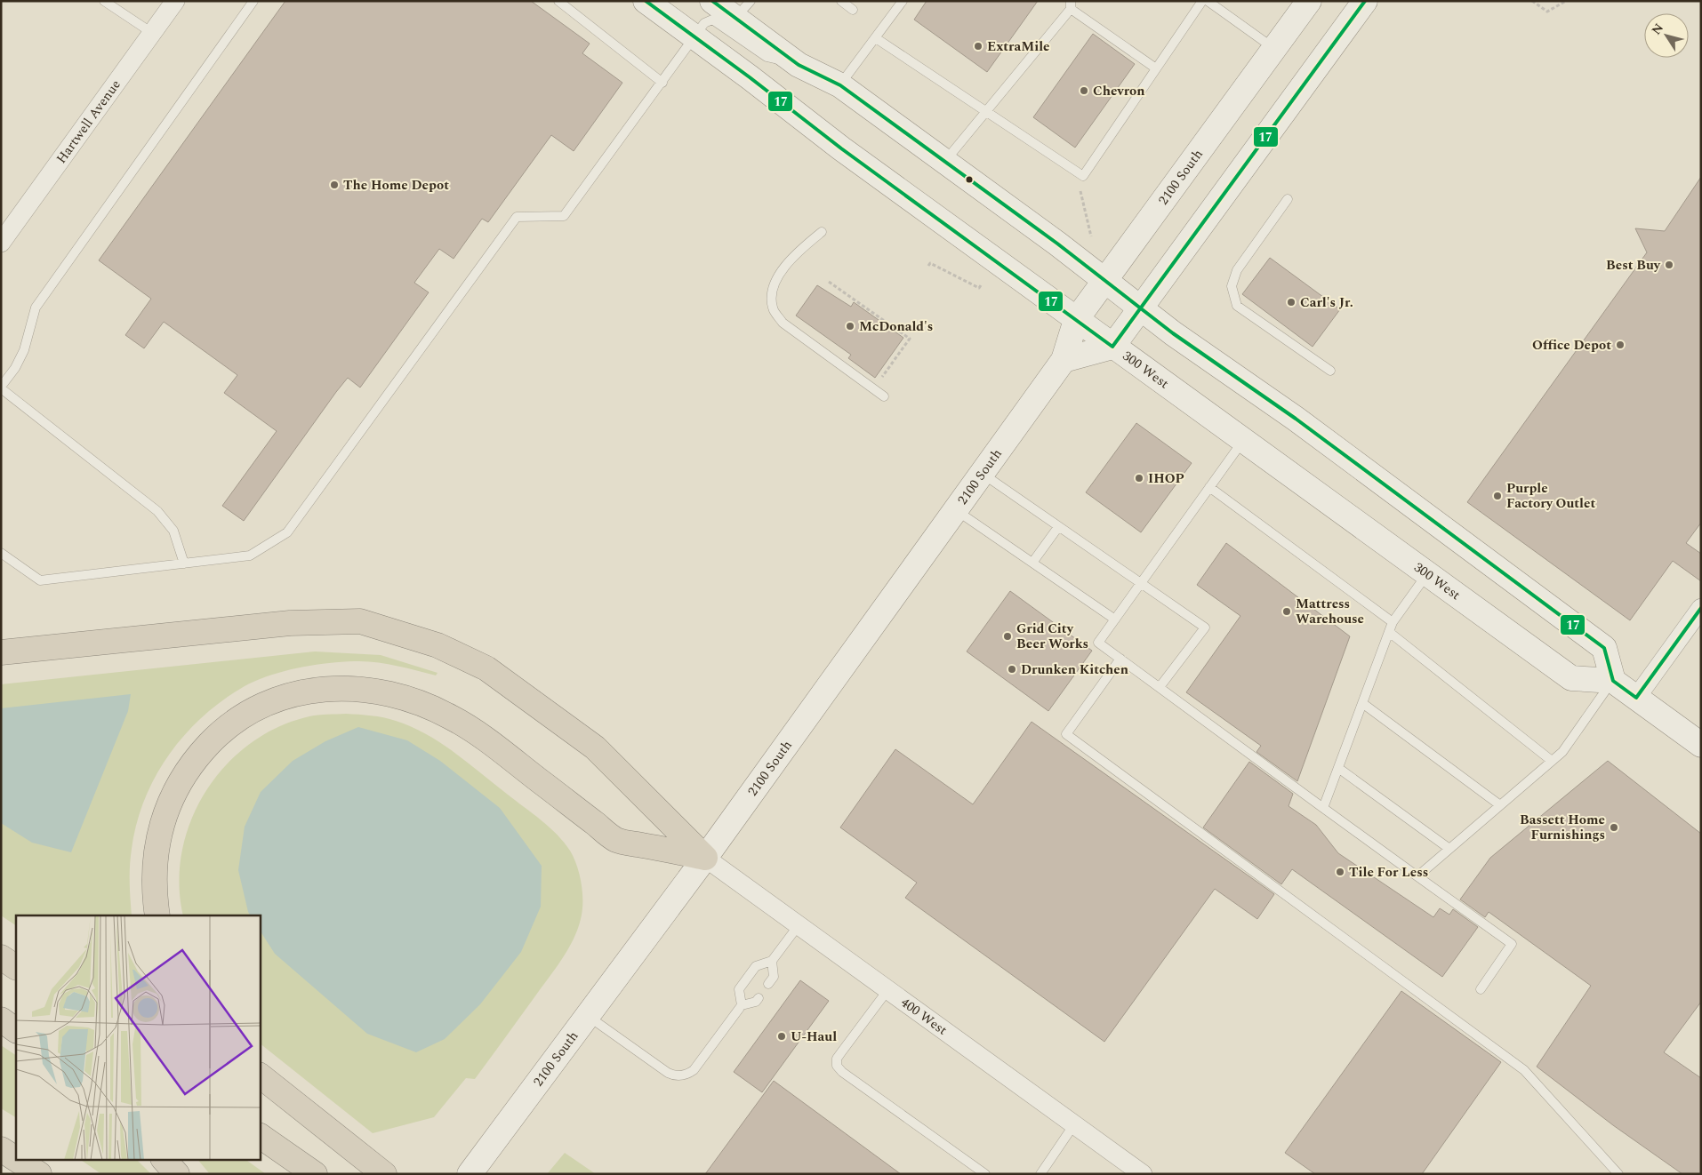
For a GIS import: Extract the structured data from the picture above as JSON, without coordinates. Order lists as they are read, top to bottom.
{
  "streets": {
    "main road": ["2100 South", "300 West"],
    "street": ["Hartwell Avenue", "400 West"]
  },
  "crossings": [
    ["2100 South", "300 West"],
    ["2100 South", "400 West"]
  ],
  "places": [
    "ExtraMile",
    "Chevron",
    "The Home Depot",
    "Best Buy",
    "Carl's Jr.",
    "McDonald's",
    "Office Depot",
    "IHOP",
    "Purple Factory Outlet",
    "Mattress Warehouse",
    "Grid City Beer Works",
    "Drunken Kitchen",
    "Bassett Home Furnishings",
    "Tile For Less",
    "U-Haul"
  ],
  "lines": ["transit line 17"],
  "north": "top left"
}
